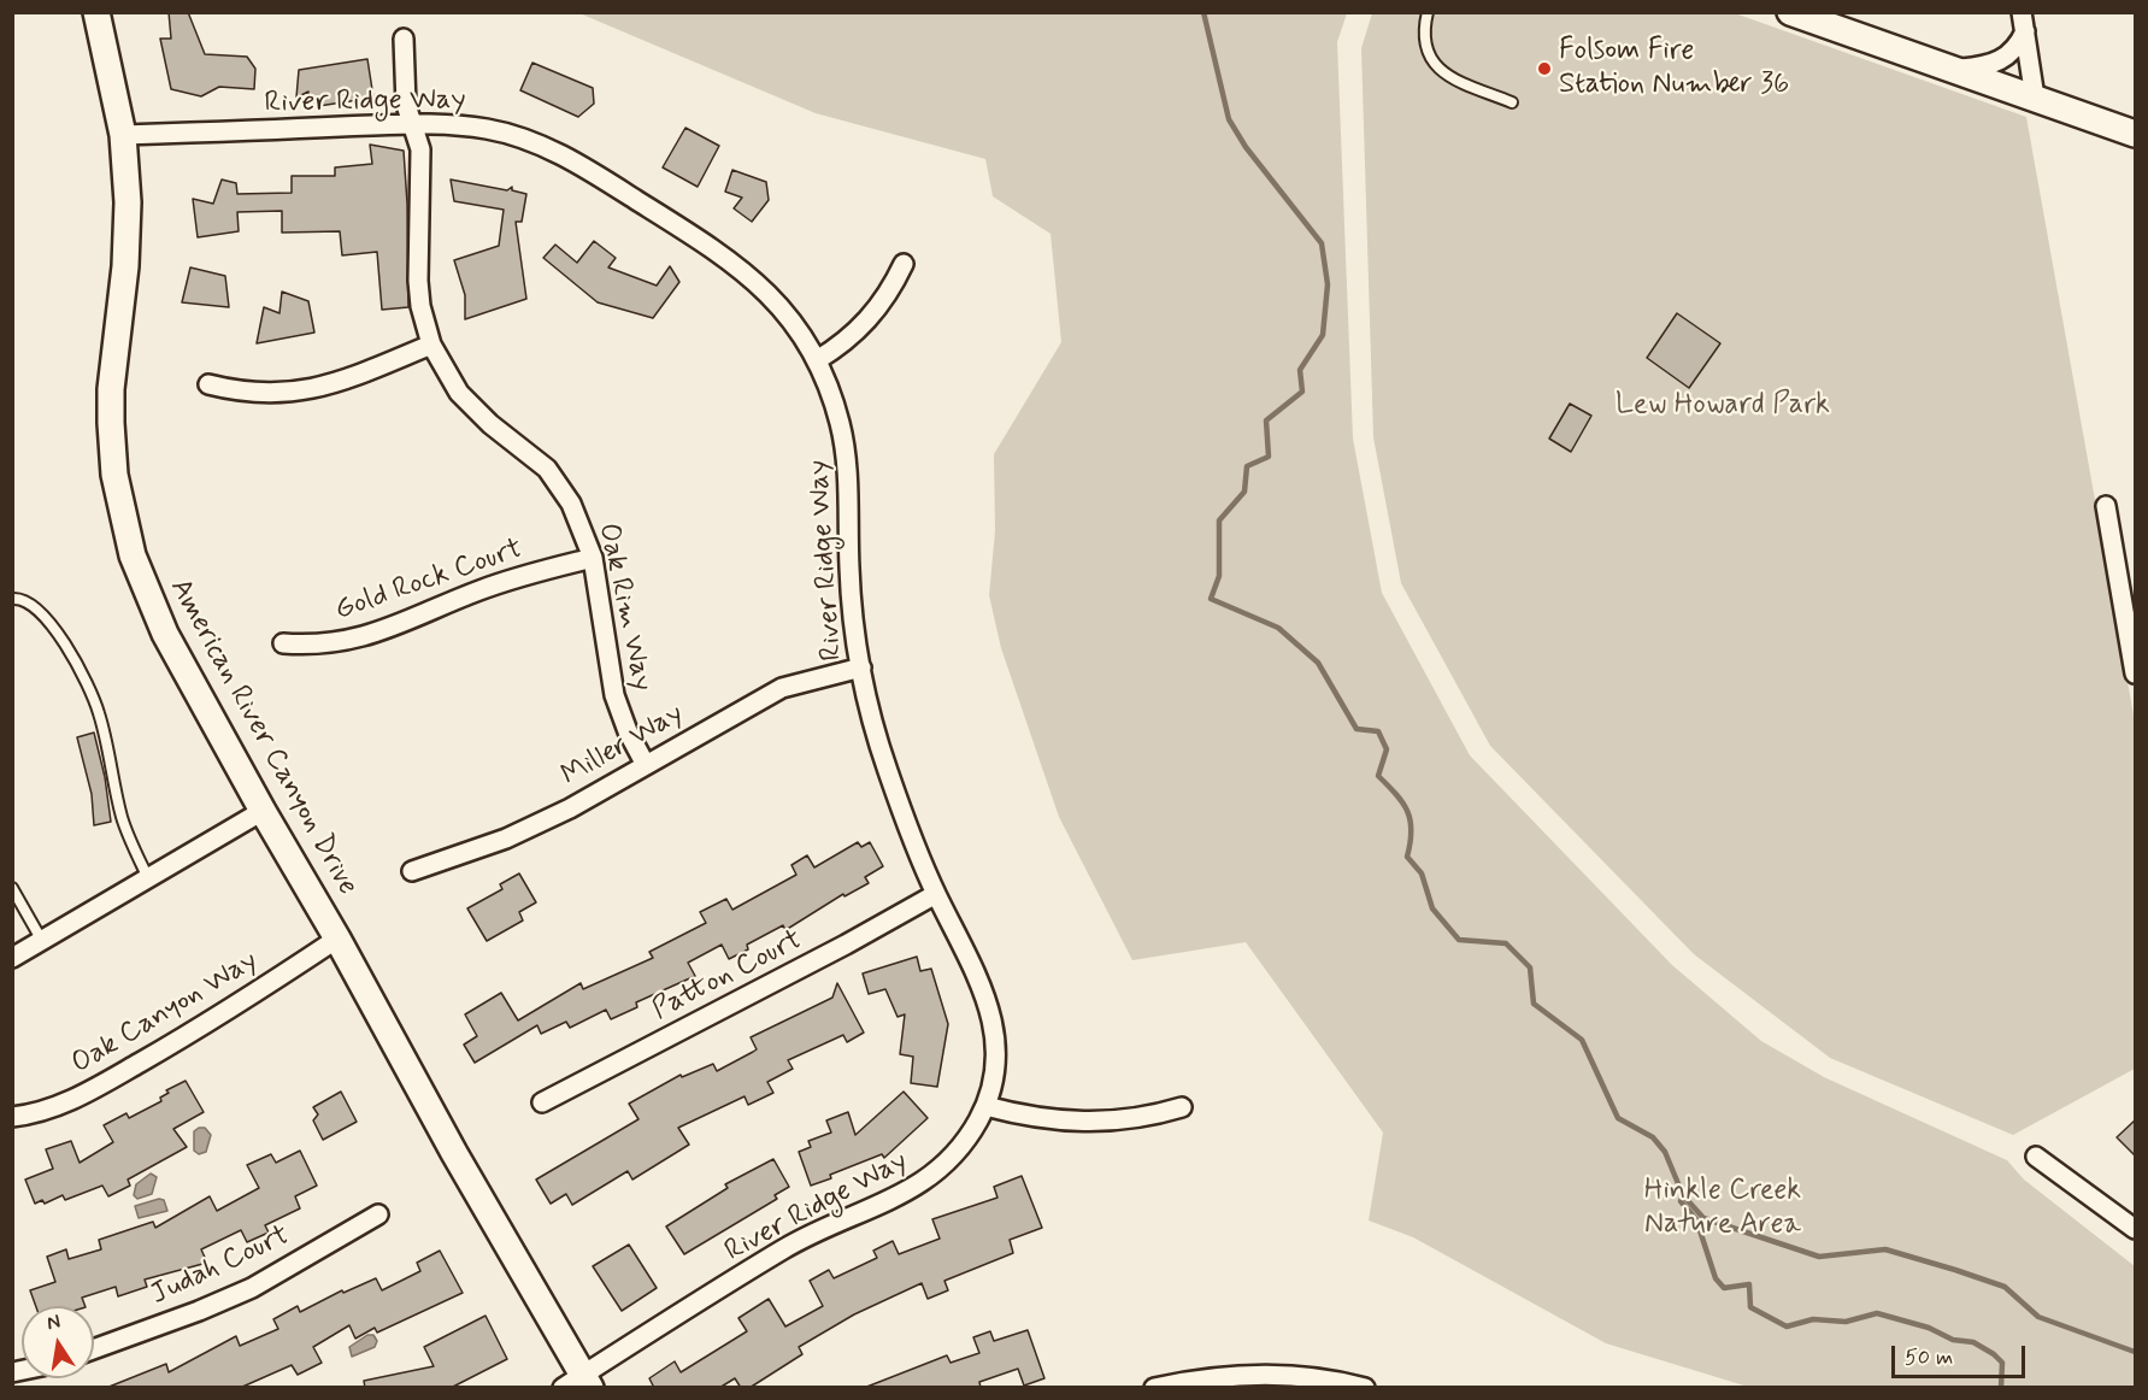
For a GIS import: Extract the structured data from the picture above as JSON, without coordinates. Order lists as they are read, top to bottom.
{
  "streets": {
    "main road": ["American River Canyon Drive"],
    "street": [
      "River Ridge Way",
      "Gold Rock Court",
      "Oak Rim Way",
      "Miller Way",
      "Patton Court",
      "Oak Canyon Way",
      "Judah Court"
    ]
  },
  "crossings": [
    ["River Ridge Way", "Oak Rim Way"],
    ["River Ridge Way", "American River Canyon Drive"],
    ["River Ridge Way", "Miller Way"],
    ["River Ridge Way", "Patton Court"],
    ["Gold Rock Court", "Oak Rim Way"],
    ["Oak Rim Way", "Miller Way"],
    ["American River Canyon Drive", "Oak Canyon Way"]
  ],
  "parks": ["Lew Howard Park", "Hinkle Creek Nature Area"],
  "places": ["Folsom Fire Station Number 36"],
  "scale_bar": "50 m",
  "north": "top"
}
